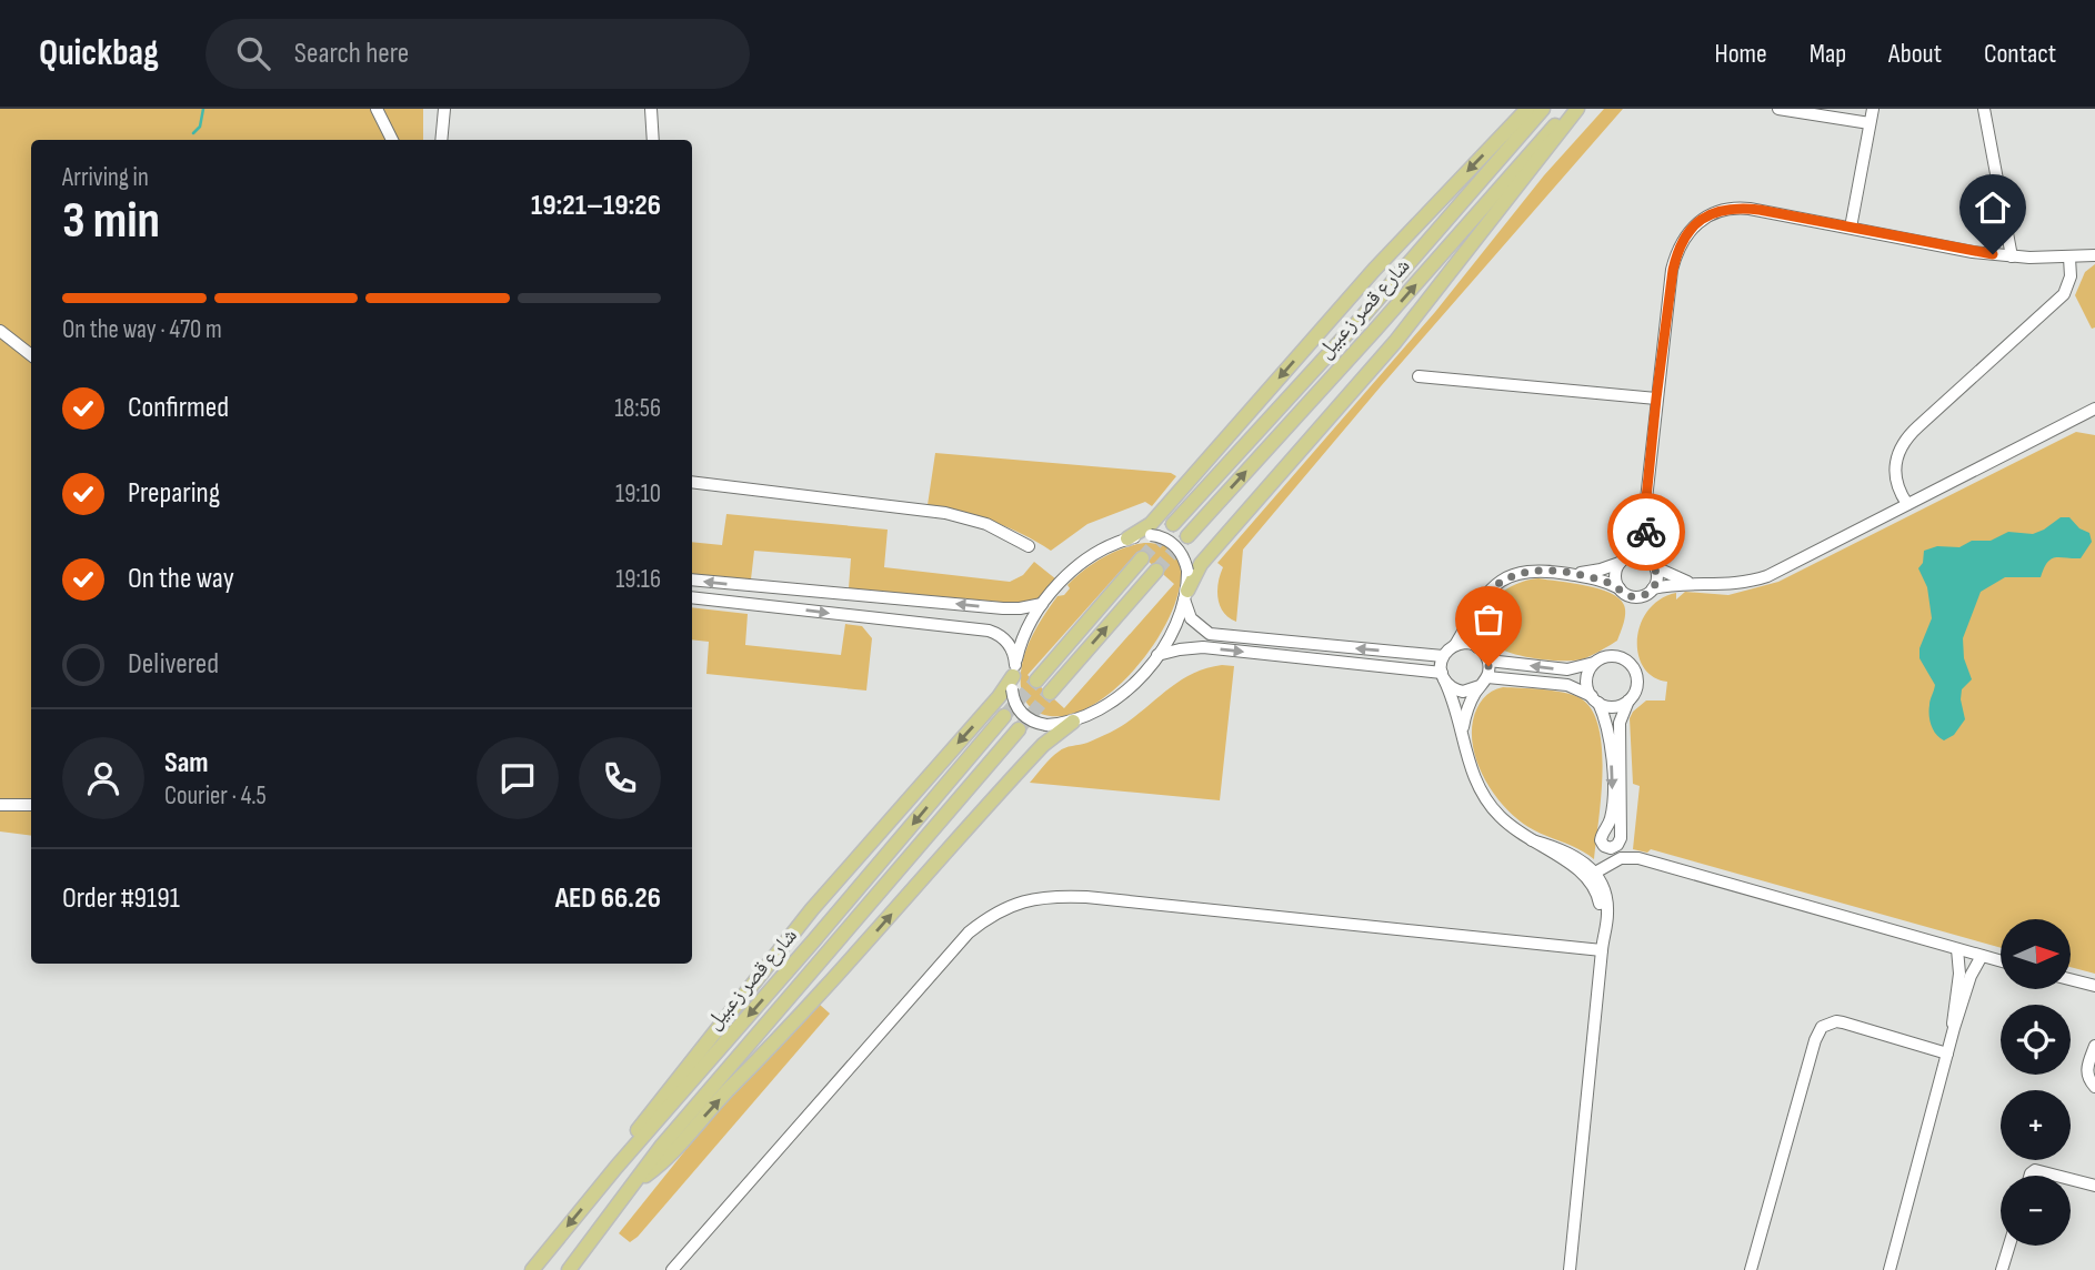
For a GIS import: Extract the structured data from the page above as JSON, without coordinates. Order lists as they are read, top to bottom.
{
  "streets": {
    "main road": ["شارع قصر زعبيل"]
  },
  "north": "right",
  "page": {
    "header": "Quickbag",
    "search": "Search here",
    "nav": [
      "Home",
      "Map",
      "About",
      "Contact"
    ],
    "heading": ["3 min", "Arriving in", "19:21–19:26"],
    "panel": [
      "Sam",
      "Courier · 4.5",
      "Order #9191",
      "AED 66.26"
    ],
    "bar": "On the way · 470 m",
    "list": [
      ["Confirmed", "18:56"],
      ["Preparing", "19:10"],
      ["On the way", "19:16"],
      "Delivered"
    ],
    "map_buttons": ["+", "−"]
  }
}
